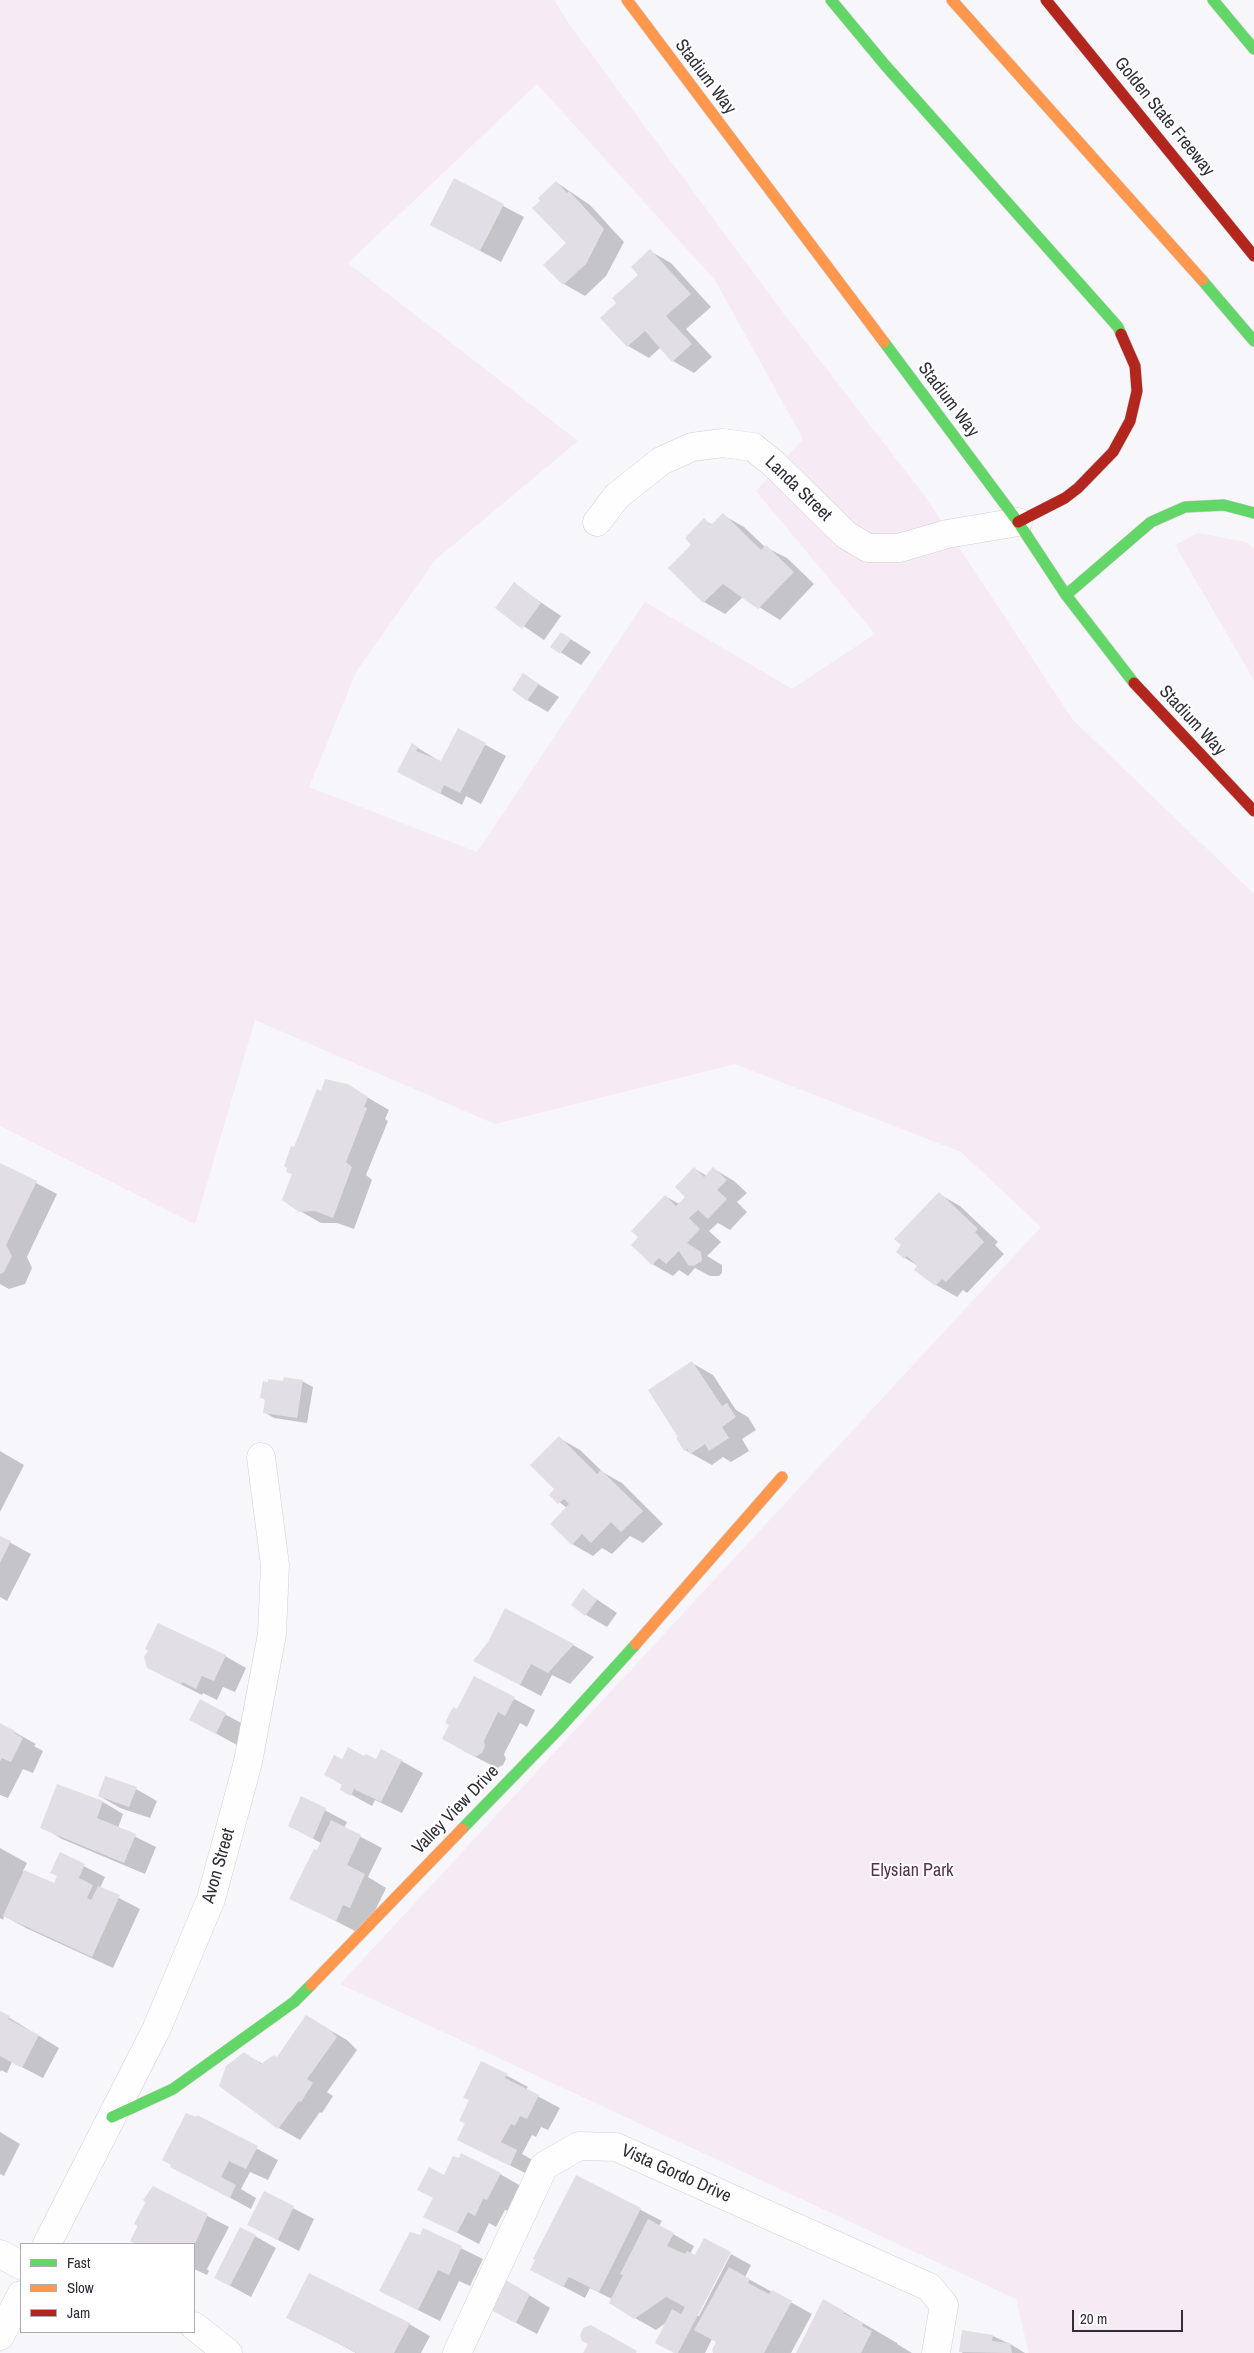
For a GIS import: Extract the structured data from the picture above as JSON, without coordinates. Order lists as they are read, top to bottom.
{
  "streets": {
    "main road": ["Stadium Way", "Golden State Freeway", "Valley View Drive"],
    "street": ["Landa Street", "Avon Street", "Vista Gordo Drive"]
  },
  "crossings": [
    ["Stadium Way", "Landa Street"],
    ["Valley View Drive", "Avon Street"]
  ],
  "parks": ["Elysian Park"],
  "legend": ["Fast", "Slow", "Jam"],
  "scale_bar": "20 m"
}
